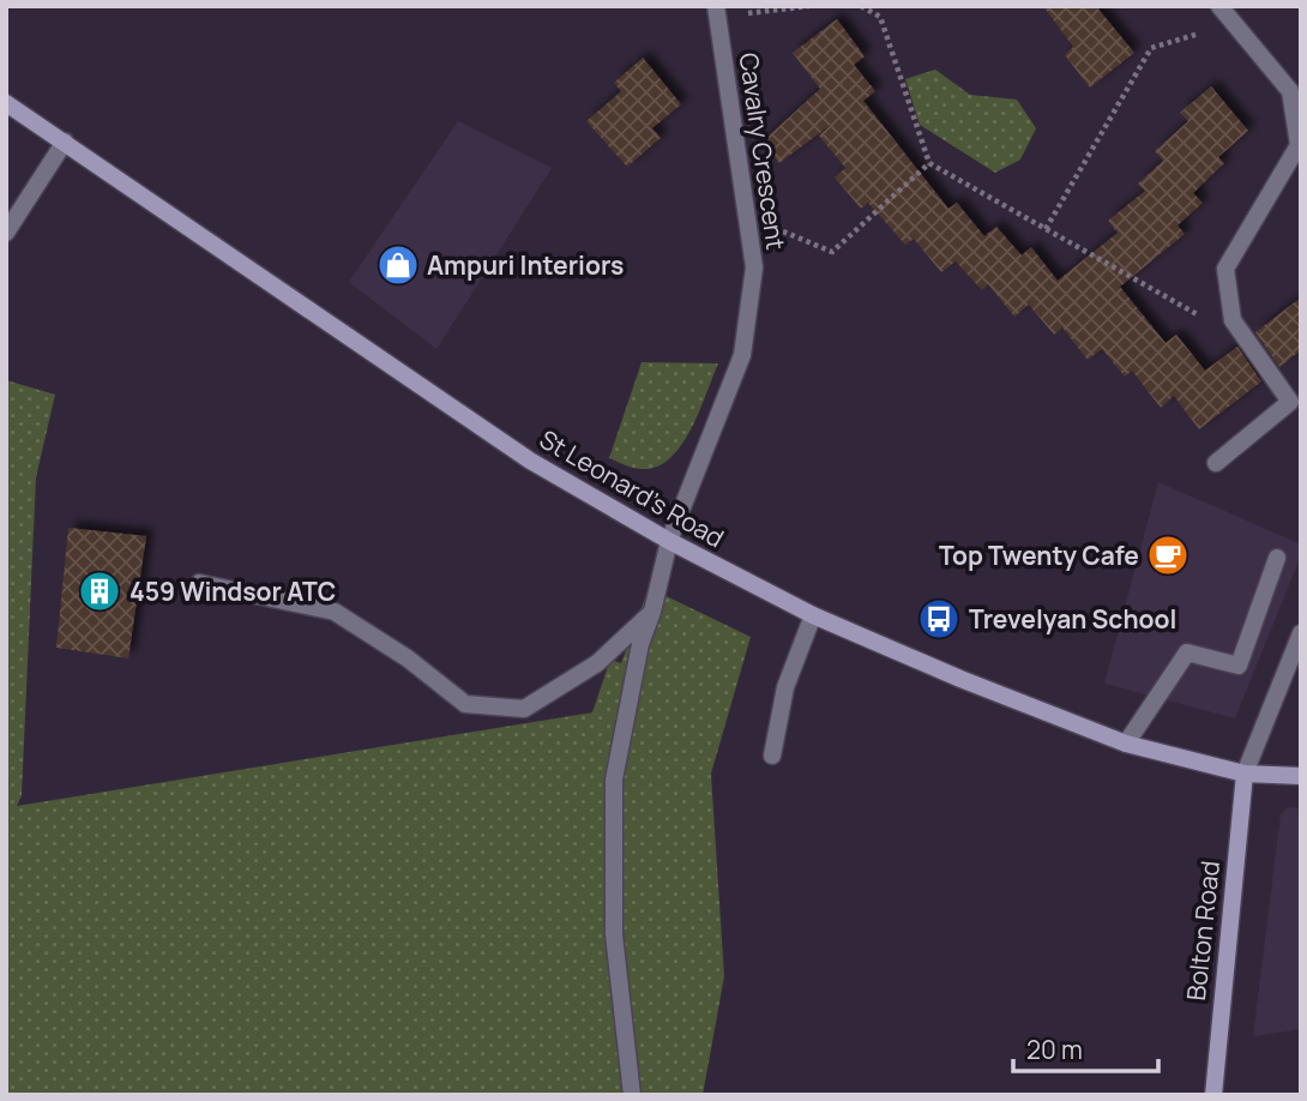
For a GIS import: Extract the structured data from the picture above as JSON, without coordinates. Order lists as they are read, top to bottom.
{
  "streets": {
    "main road": ["St Leonard's Road", "Bolton Road"],
    "street": ["Cavalry Crescent"]
  },
  "crossings": [
    ["Cavalry Crescent", "St Leonard's Road"],
    ["St Leonard's Road", "Bolton Road"]
  ],
  "places": {
    "shop": ["Ampuri Interiors"],
    "cafe": ["Top Twenty Cafe"],
    "building": ["459 Windsor ATC"],
    "bus stop": ["Trevelyan School"]
  },
  "scale_bar": "20 m"
}
